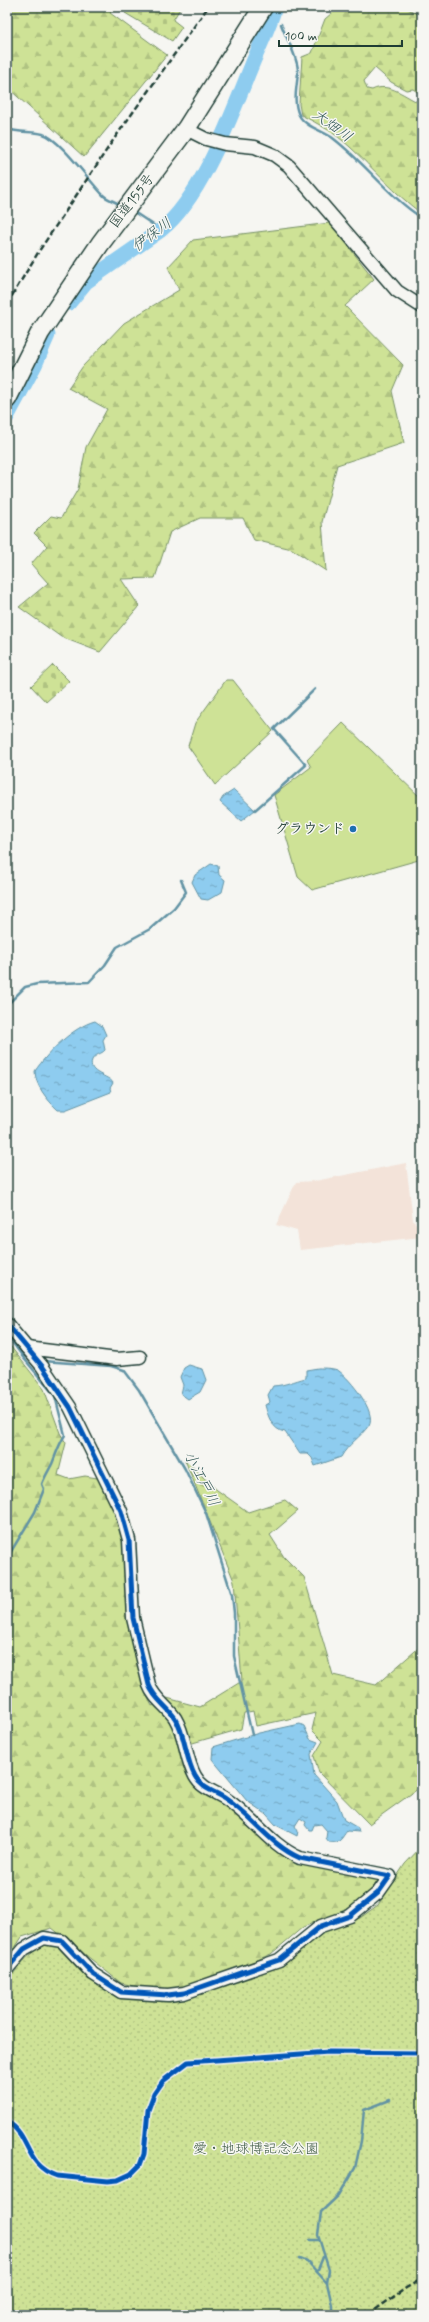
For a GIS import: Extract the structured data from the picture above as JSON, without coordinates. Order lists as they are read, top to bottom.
{
  "streets": {
    "highway": ["国道155号"]
  },
  "water": ["大畑川", "伊保川", "小江戸川"],
  "parks": ["愛・地球博記念公園"],
  "places": ["グラウンド"],
  "scale_bar": "100 m"
}
